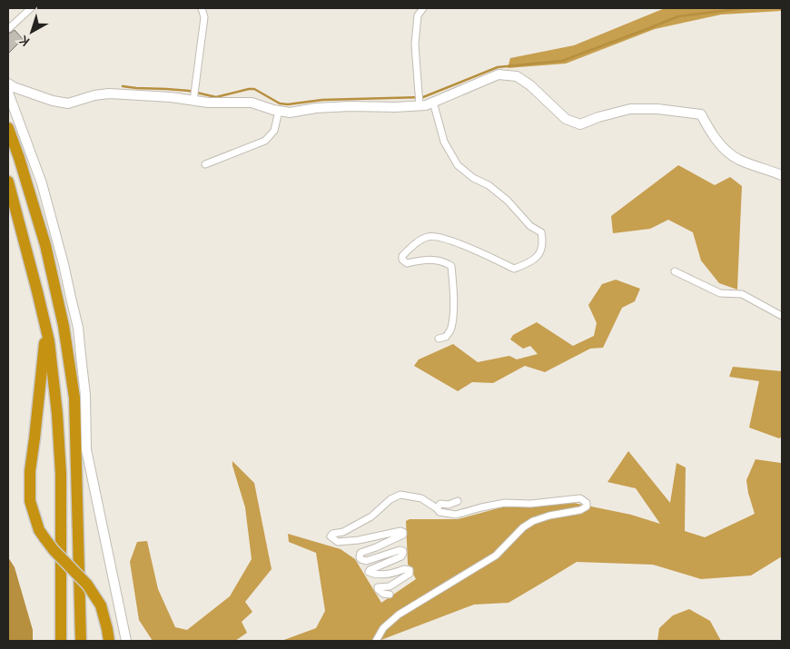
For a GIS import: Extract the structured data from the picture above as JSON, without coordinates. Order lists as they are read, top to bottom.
{
  "north": "bottom left"
}
